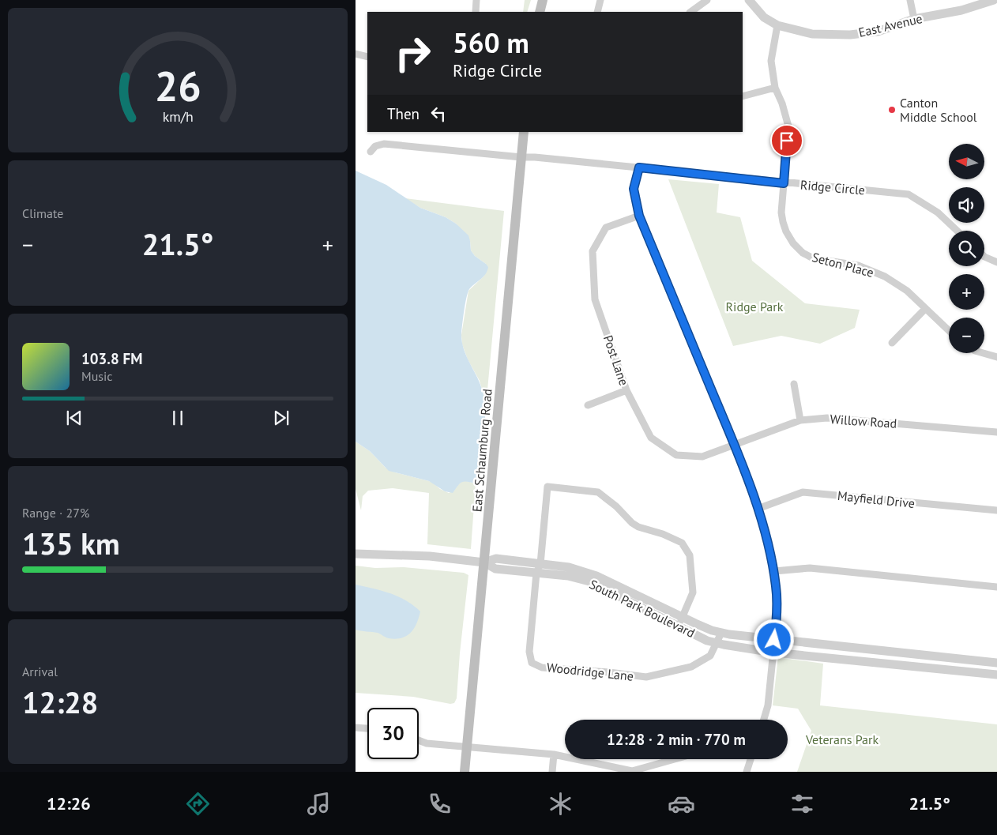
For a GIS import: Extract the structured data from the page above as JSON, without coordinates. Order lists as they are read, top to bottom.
{
  "streets": {
    "main road": ["East Schaumburg Road"],
    "street": [
      "East Avenue",
      "Ridge Circle",
      "Seton Place",
      "Post Lane",
      "Willow Road",
      "Mayfield Drive",
      "South Park Boulevard",
      "Woodridge Lane"
    ]
  },
  "crossings": [
    ["East Avenue", "Seton Place"],
    ["Ridge Circle", "Seton Place"],
    ["Ridge Circle", "East Schaumburg Road"],
    ["Post Lane", "Willow Road"],
    ["East Schaumburg Road", "South Park Boulevard"],
    ["South Park Boulevard", "Woodridge Lane"]
  ],
  "parks": ["Ridge Park", "Veterans Park"],
  "places": ["Canton Middle School"],
  "north": "left",
  "page": {
    "turn": ["560 m", "Ridge Circle"],
    "then": "Then",
    "map_buttons": ["+", "−"],
    "tile": [
      "Climate",
      ["Range · 27%", "135 km"],
      ["Arrival", "12:28"]
    ],
    "heat": ["−", "21.5°", "+"],
    "song": ["103.8 FM", "Music"],
    "limit": "30",
    "trip": "12:28 · 2 min · 770 m",
    "tabs": ["12:26", "21.5°"],
    "gauge": ["26", "km/h"]
  }
}
